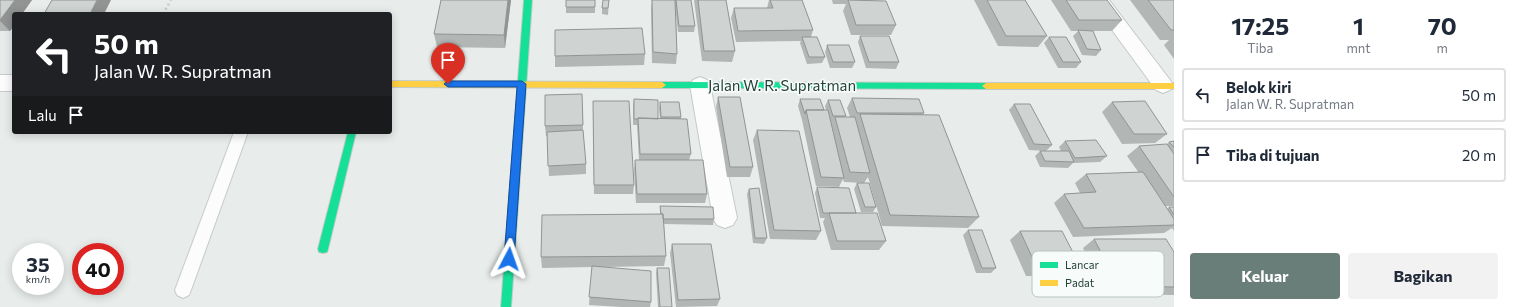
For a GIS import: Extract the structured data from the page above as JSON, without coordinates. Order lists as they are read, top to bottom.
{
  "streets": {
    "street": ["Jalan W. R. Supratman"]
  },
  "legend": ["Lancar", "Padat"],
  "page": {
    "eta": [
      "17:25",
      "Tiba",
      "1",
      "mnt",
      "70",
      "m"
    ],
    "turn": ["50 m", "Jalan W. R. Supratman"],
    "list": [
      {
        "name": "Belok kiri",
        "note": "Jalan W. R. Supratman",
        "value": "50 m"
      },
      {
        "name": "Tiba di tujuan",
        "value": "20 m"
      }
    ],
    "then": "Lalu",
    "speed": "35 km/h",
    "limit": "40",
    "buttons": ["Keluar", "Bagikan"]
  }
}
